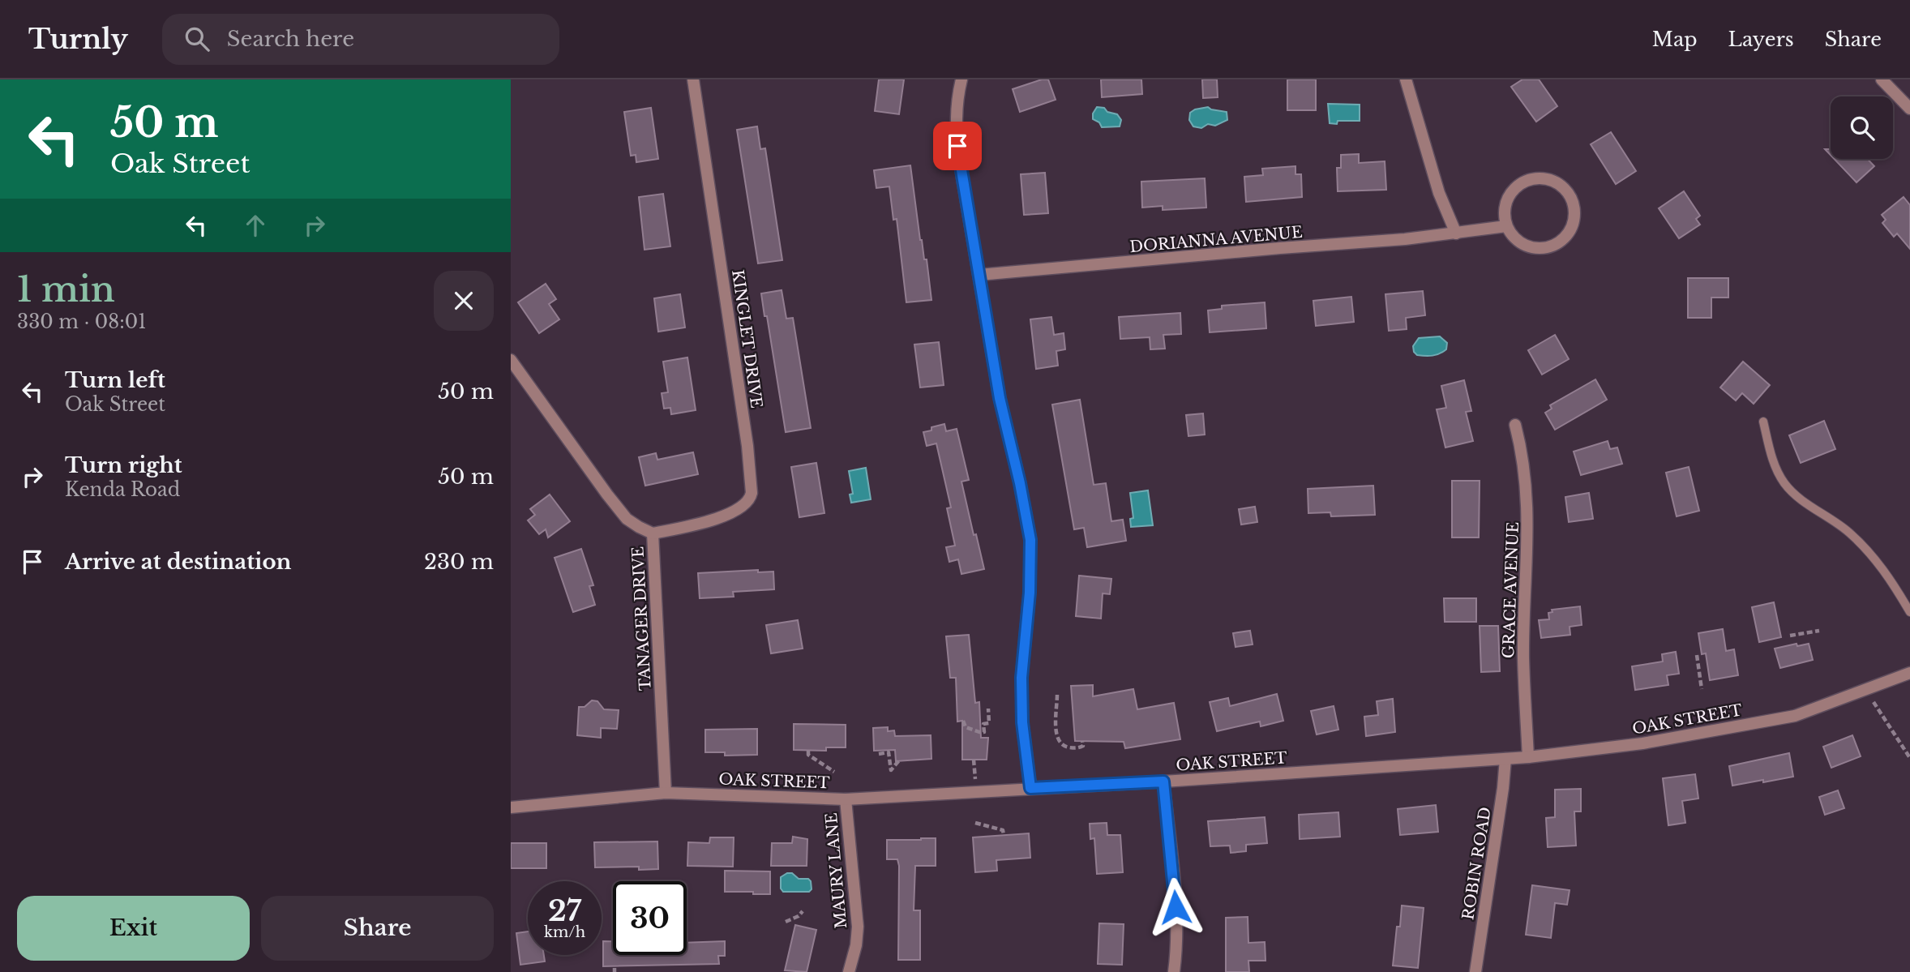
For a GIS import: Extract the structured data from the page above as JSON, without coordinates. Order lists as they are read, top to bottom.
{
  "streets": {
    "street": [
      "DORIANNA AVENUE",
      "KINGLET DRIVE",
      "GRACE AVENUE",
      "TANAGER DRIVE",
      "OAK STREET",
      "ROBIN ROAD",
      "MAURY LANE"
    ]
  },
  "crossings": [
    ["KINGLET DRIVE", "TANAGER DRIVE"],
    ["GRACE AVENUE", "OAK STREET"],
    ["TANAGER DRIVE", "OAK STREET"],
    ["OAK STREET", "ROBIN ROAD"],
    ["OAK STREET", "MAURY LANE"]
  ],
  "page": {
    "header": "Turnly",
    "search": "Search here",
    "nav": ["Map", "Layers", "Share"],
    "turn": ["50 m", "Oak Street"],
    "heading": ["1 min", "330 m · 08:01"],
    "list": [
      {
        "name": "Turn left",
        "note": "Oak Street",
        "value": "50 m"
      },
      {
        "name": "Turn right",
        "note": "Kenda Road",
        "value": "50 m"
      },
      {
        "name": "Arrive at destination",
        "value": "230 m"
      }
    ],
    "speed": "27 km/h",
    "limit": "30",
    "buttons": ["Exit", "Share"]
  }
}
